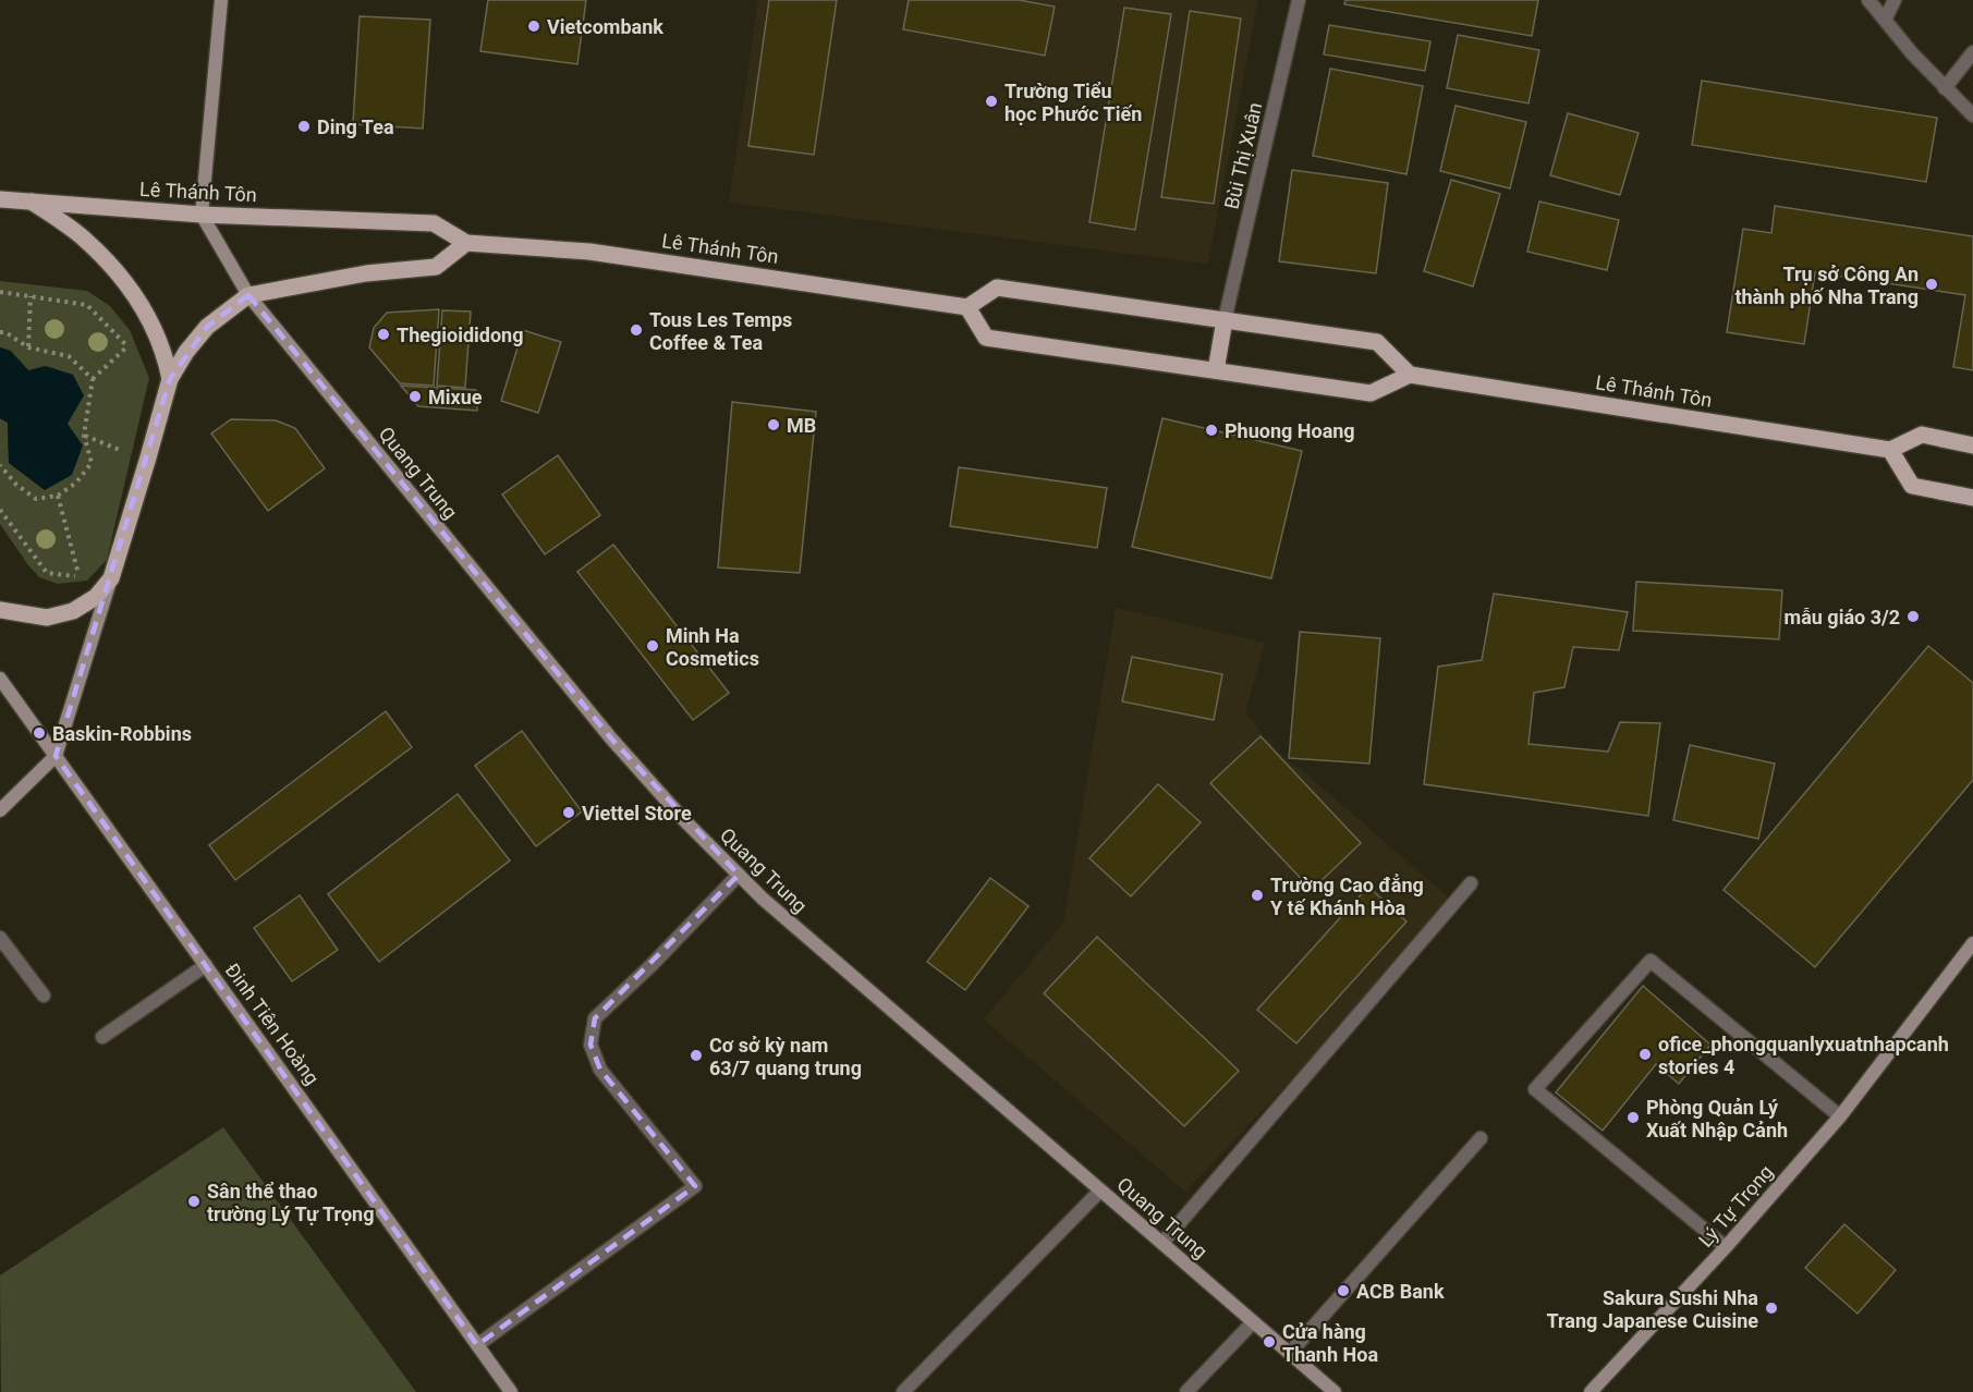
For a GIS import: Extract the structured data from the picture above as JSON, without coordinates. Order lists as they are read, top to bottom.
{
  "streets": {
    "main road": ["Lê Thánh Tôn"],
    "street": [
      "Bùi Thị Xuân",
      "Quang Trung",
      "Đinh Tiên Hoàng",
      "Lý Tự Trọng"
    ]
  },
  "crossings": [
    ["Lê Thánh Tôn", "Quang Trung"]
  ],
  "places": [
    "Vietcombank",
    "Trường Tiểu học Phước Tiến",
    "Ding Tea",
    "Trụ sở Công An thành phố Nha Trang",
    "Tous Les Temps Coffee & Tea",
    "Thegioididong",
    "Mixue",
    "MB",
    "Phuong Hoang",
    "mẫu giáo 3/2",
    "Minh Ha Cosmetics",
    "Baskin-Robbins",
    "Viettel Store",
    "Trường Cao đẳng Y tế Khánh Hòa",
    "ofice_phongquanlyxuatnhapcanh stories 4",
    "Cơ sở kỳ nam 63/7 quang trung",
    "Phòng Quản Lý Xuất Nhập Cảnh",
    "Sân thể thao trường Lý Tự Trọng",
    "ACB Bank",
    "Sakura Sushi Nha Trang Japanese Cuisine",
    "Cửa hàng Thanh Hoa"
  ]
}
